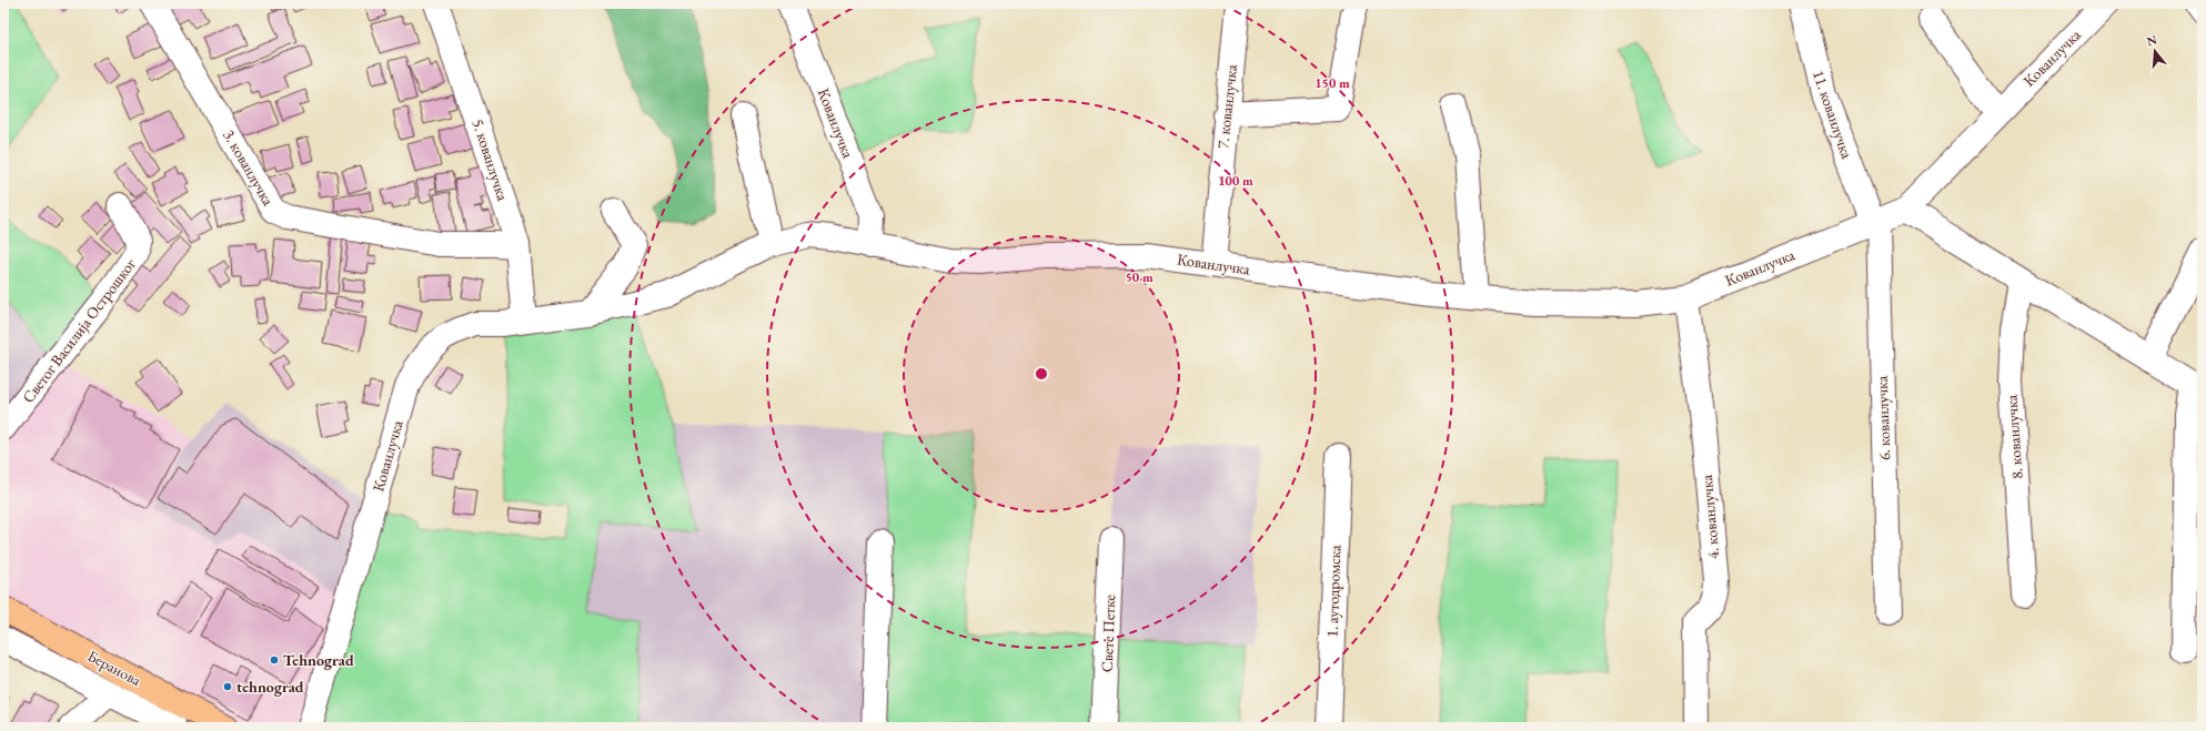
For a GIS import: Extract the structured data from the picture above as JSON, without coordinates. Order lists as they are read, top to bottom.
{
  "streets": {
    "main road": ["Беранова"],
    "street": [
      "Кованлучка",
      "7. кованлучка",
      "11. кованлучка",
      "5. кованлучка",
      "3. кованлучка",
      "Светог Василија Острошког",
      "6. кованлучка",
      "8. кованлучка",
      "4. кованлучка",
      "1. аутодромска",
      "Свете Петке"
    ]
  },
  "crossings": [
    ["Кованлучка", "7. кованлучка"],
    ["Кованлучка", "11. кованлучка"],
    ["Кованлучка", "5. кованлучка"],
    ["Кованлучка", "6. кованлучка"],
    ["Кованлучка", "4. кованлучка"],
    ["11. кованлучка", "6. кованлучка"],
    ["5. кованлучка", "3. кованлучка"]
  ],
  "places": ["Tehnograd", "tehnograd"],
  "north": "top",
  "rings": ["150 m", "100 m", "50 m"]
}
